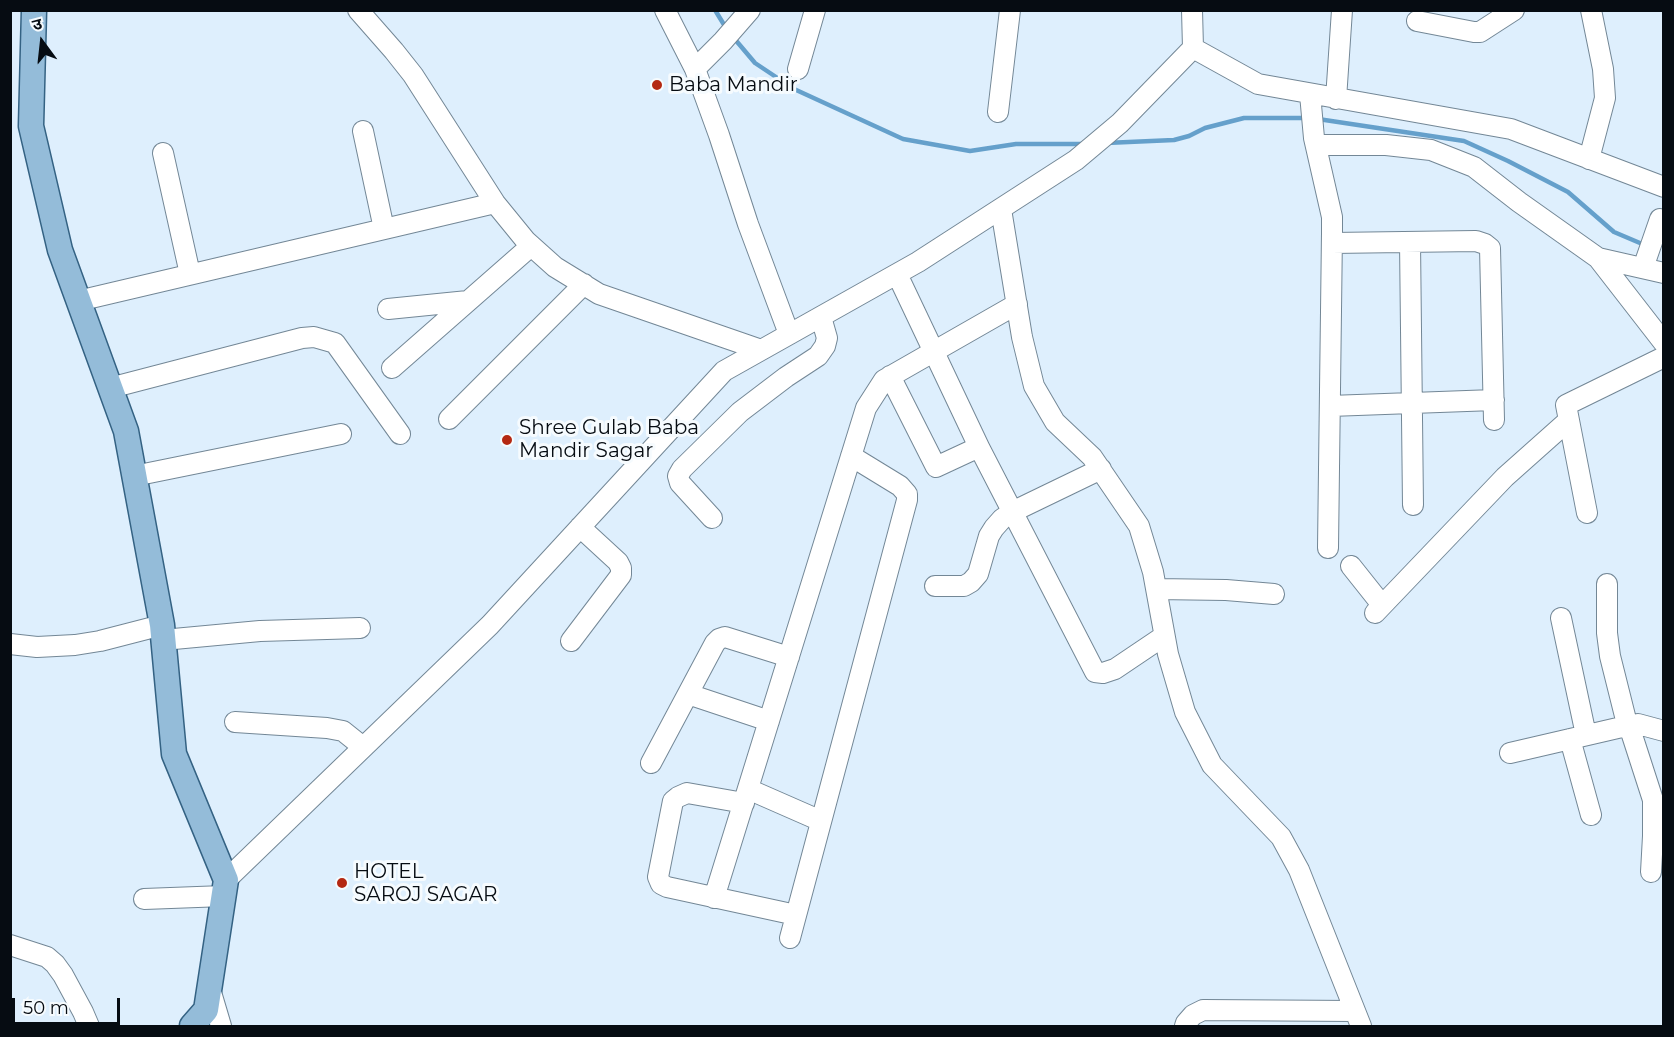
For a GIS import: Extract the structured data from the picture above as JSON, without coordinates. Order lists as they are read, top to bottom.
{
  "places": ["Baba Mandir", "Shree Gulab Baba Mandir Sagar", "HOTEL SAROJ SAGAR"],
  "scale_bar": "50 m",
  "north": "top"
}
